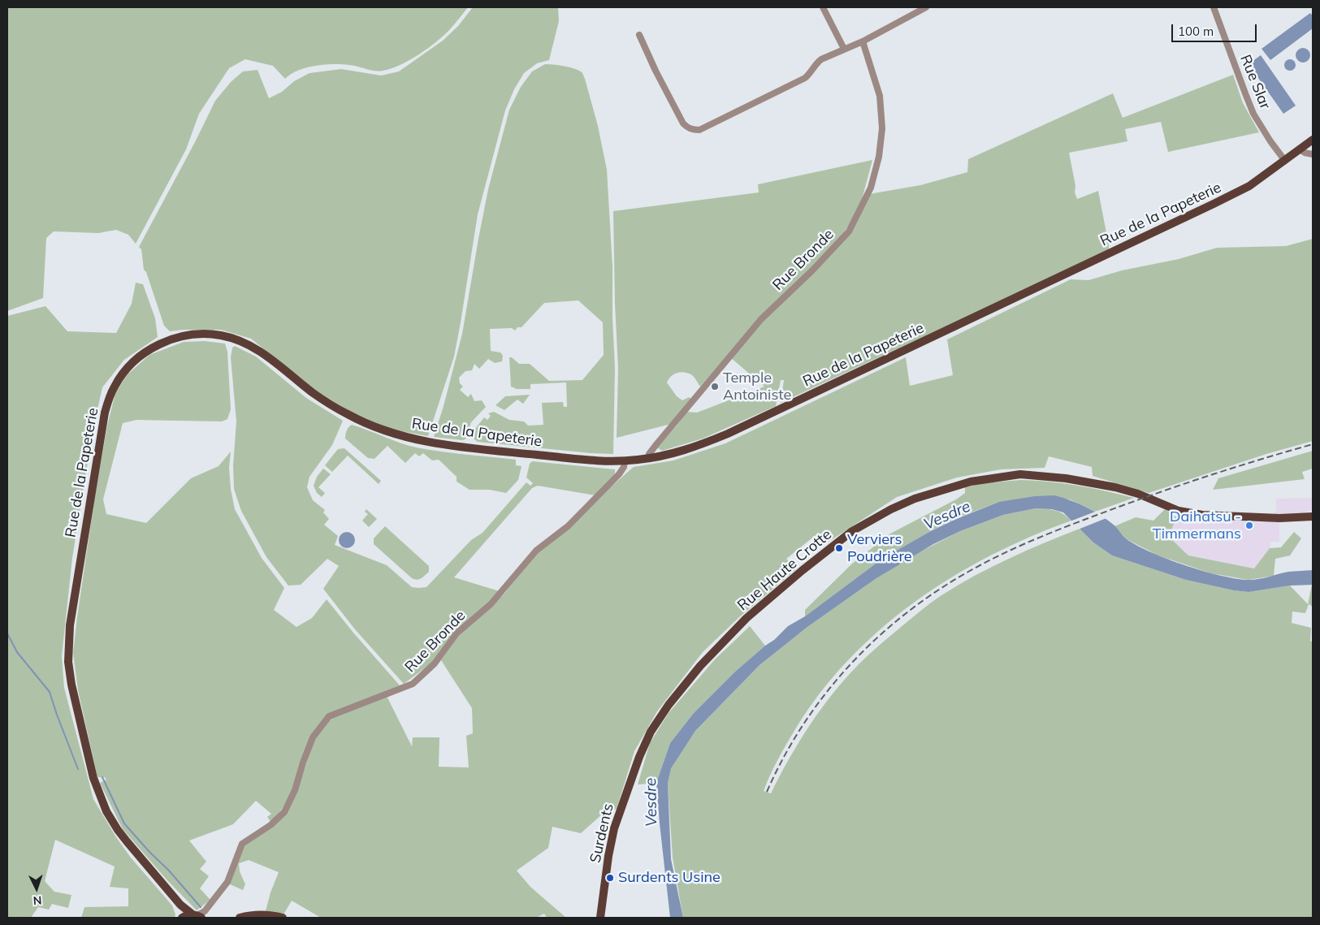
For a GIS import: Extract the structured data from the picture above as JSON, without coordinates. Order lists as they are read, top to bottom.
{
  "streets": {
    "main road": ["Rue de la Papeterie", "Rue Haute Crotte", "Surdents"],
    "street": ["Rue Slar", "Rue Bronde"]
  },
  "crossings": [
    ["Rue Slar", "Rue de la Papeterie"],
    ["Rue de la Papeterie", "Rue Bronde"],
    ["Rue Haute Crotte", "Surdents"]
  ],
  "water": ["Vesdre"],
  "places": [
    "Temple Antoiniste",
    "Daihatsu - Timmermans",
    "Verviers Poudrière",
    "Surdents Usine"
  ],
  "scale_bar": "100 m",
  "north": "bottom"
}
